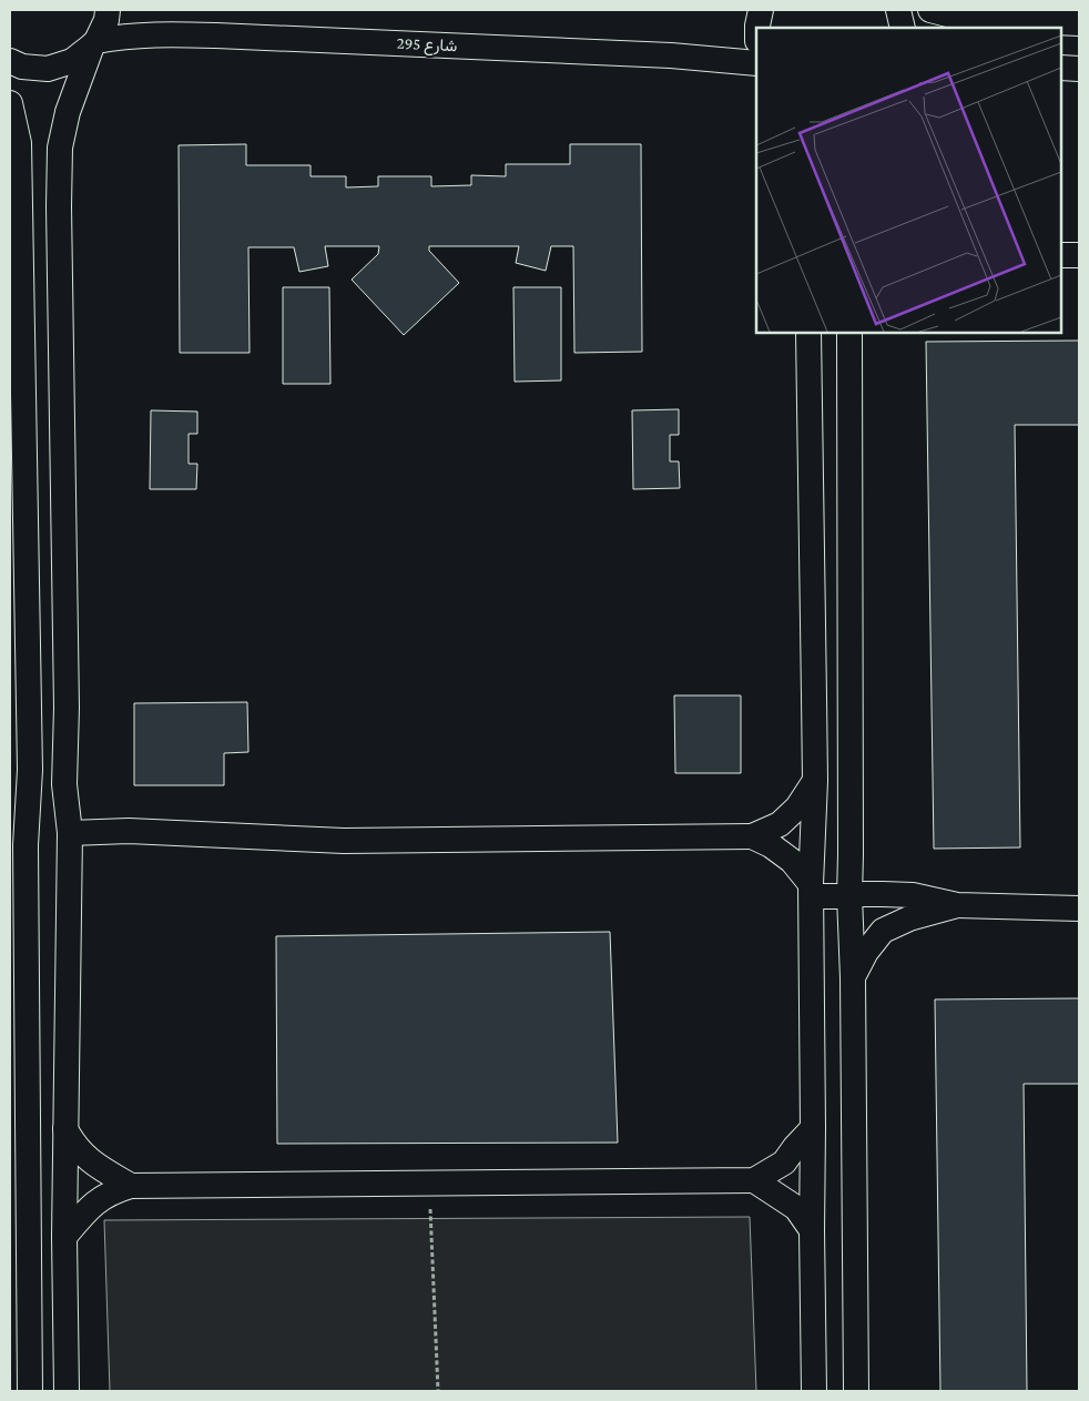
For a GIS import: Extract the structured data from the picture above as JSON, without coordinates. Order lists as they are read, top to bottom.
{
  "streets": {
    "street": ["شارع 295"]
  }
}
